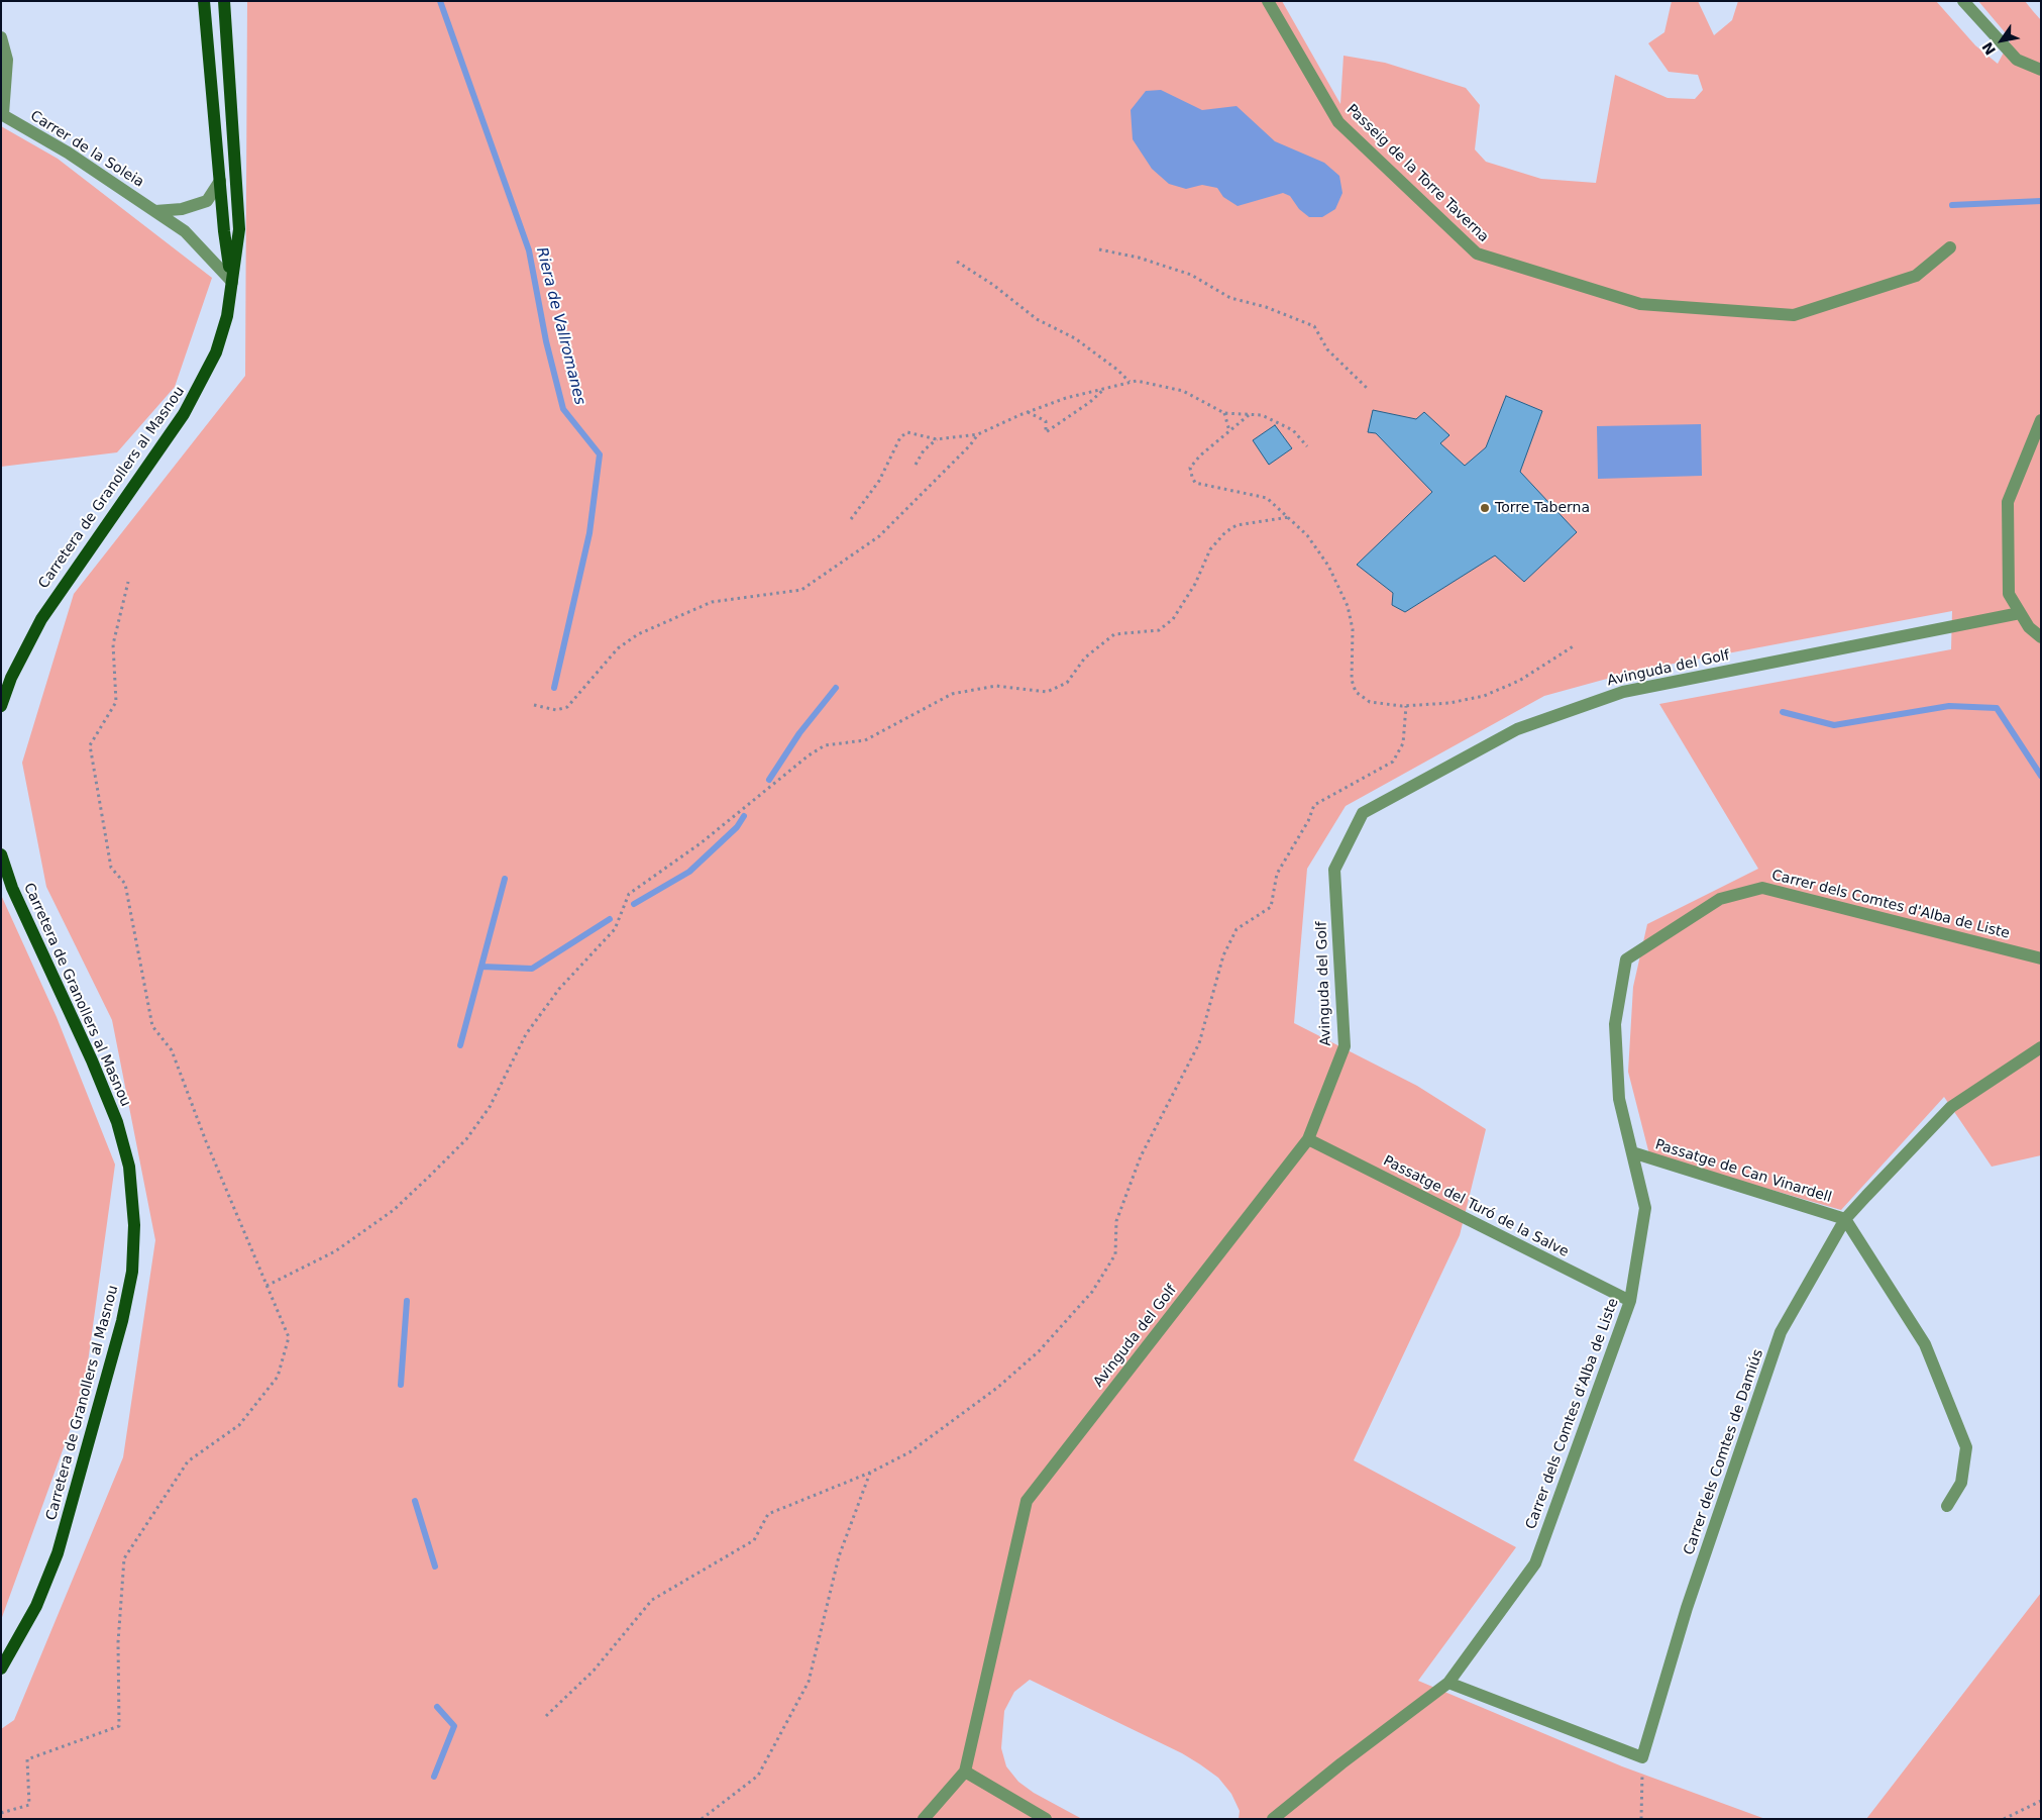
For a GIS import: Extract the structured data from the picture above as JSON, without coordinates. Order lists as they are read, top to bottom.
{
  "streets": {
    "main road": ["Carretera de Granollers al Masnou"],
    "street": [
      "Carrer de la Soleia",
      "Passeig de la Torre Taverna",
      "Avinguda del Golf",
      "Carrer dels Comtes d'Alba de Liste",
      "Passatge de Can Vinardell",
      "Passatge del Turó de la Salve",
      "Carrer dels Comtes de Damiús"
    ]
  },
  "crossings": [
    ["Carrer de la Soleia", "Carretera de Granollers al Masnou"],
    ["Avinguda del Golf", "Passatge del Turó de la Salve"],
    ["Carrer dels Comtes d'Alba de Liste", "Passatge de Can Vinardell"],
    ["Carrer dels Comtes d'Alba de Liste", "Passatge del Turó de la Salve"],
    ["Passatge de Can Vinardell", "Carrer dels Comtes de Damiús"]
  ],
  "water": ["Riera de Vallromanes"],
  "places": ["Torre Taberna"],
  "north": "bottom left"
}
